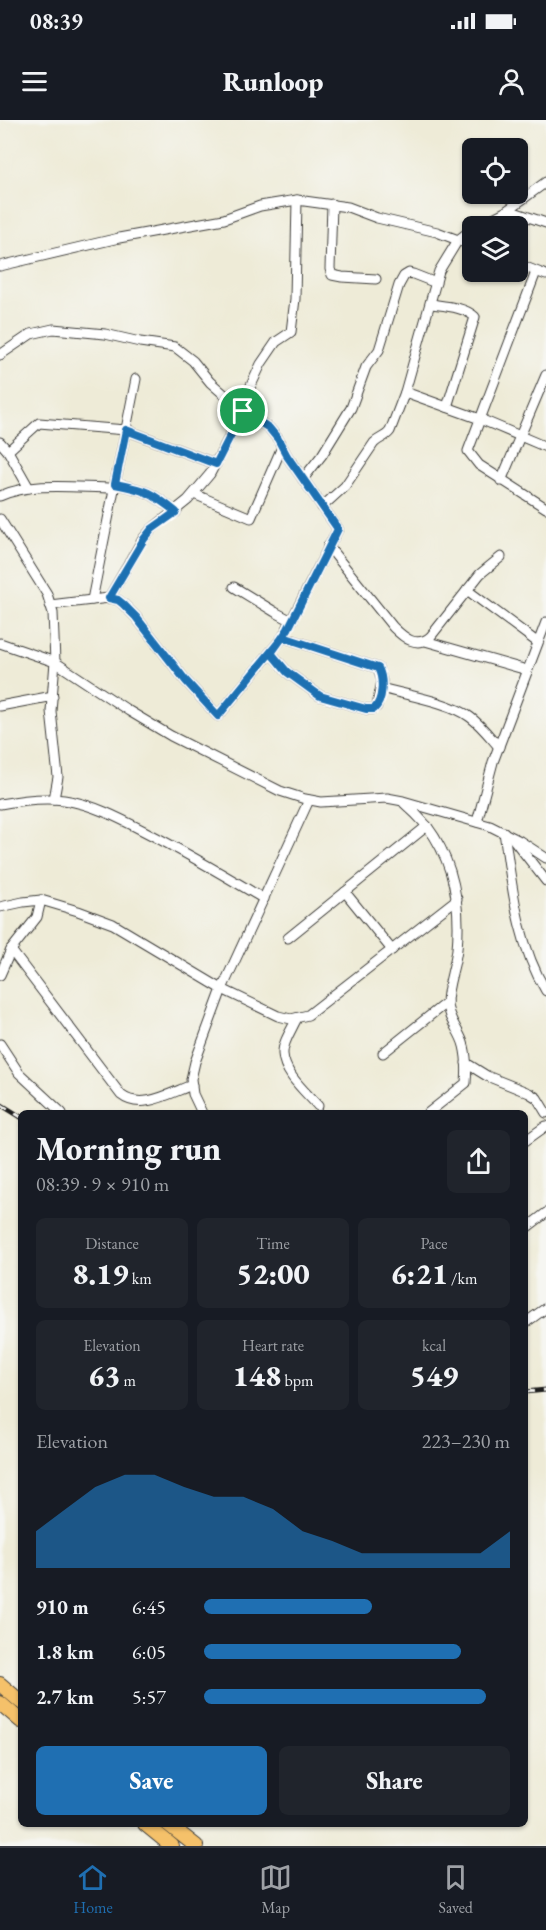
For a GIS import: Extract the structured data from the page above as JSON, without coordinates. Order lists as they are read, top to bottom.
{
  "page": {
    "status": "08:39",
    "header": "Runloop",
    "heading": ["Morning run", "08:39 · 9 × 910 m"],
    "stats": [
      ["Distance", "8.19 km"],
      ["Time", "52:00"],
      ["Pace", "6:21 /km"],
      ["Elevation", "63 m"],
      ["Heart rate", "148 bpm"],
      ["kcal", "549"]
    ],
    "chart": ["Elevation", "223–230 m"],
    "list": [
      {
        "name": "910 m",
        "note": "6:45"
      },
      {
        "name": "1.8 km",
        "note": "6:05"
      },
      {
        "name": "2.7 km",
        "note": "5:57"
      }
    ],
    "buttons": ["Save", "Share"],
    "tabs": ["Home", "Map", "Saved"]
  }
}
